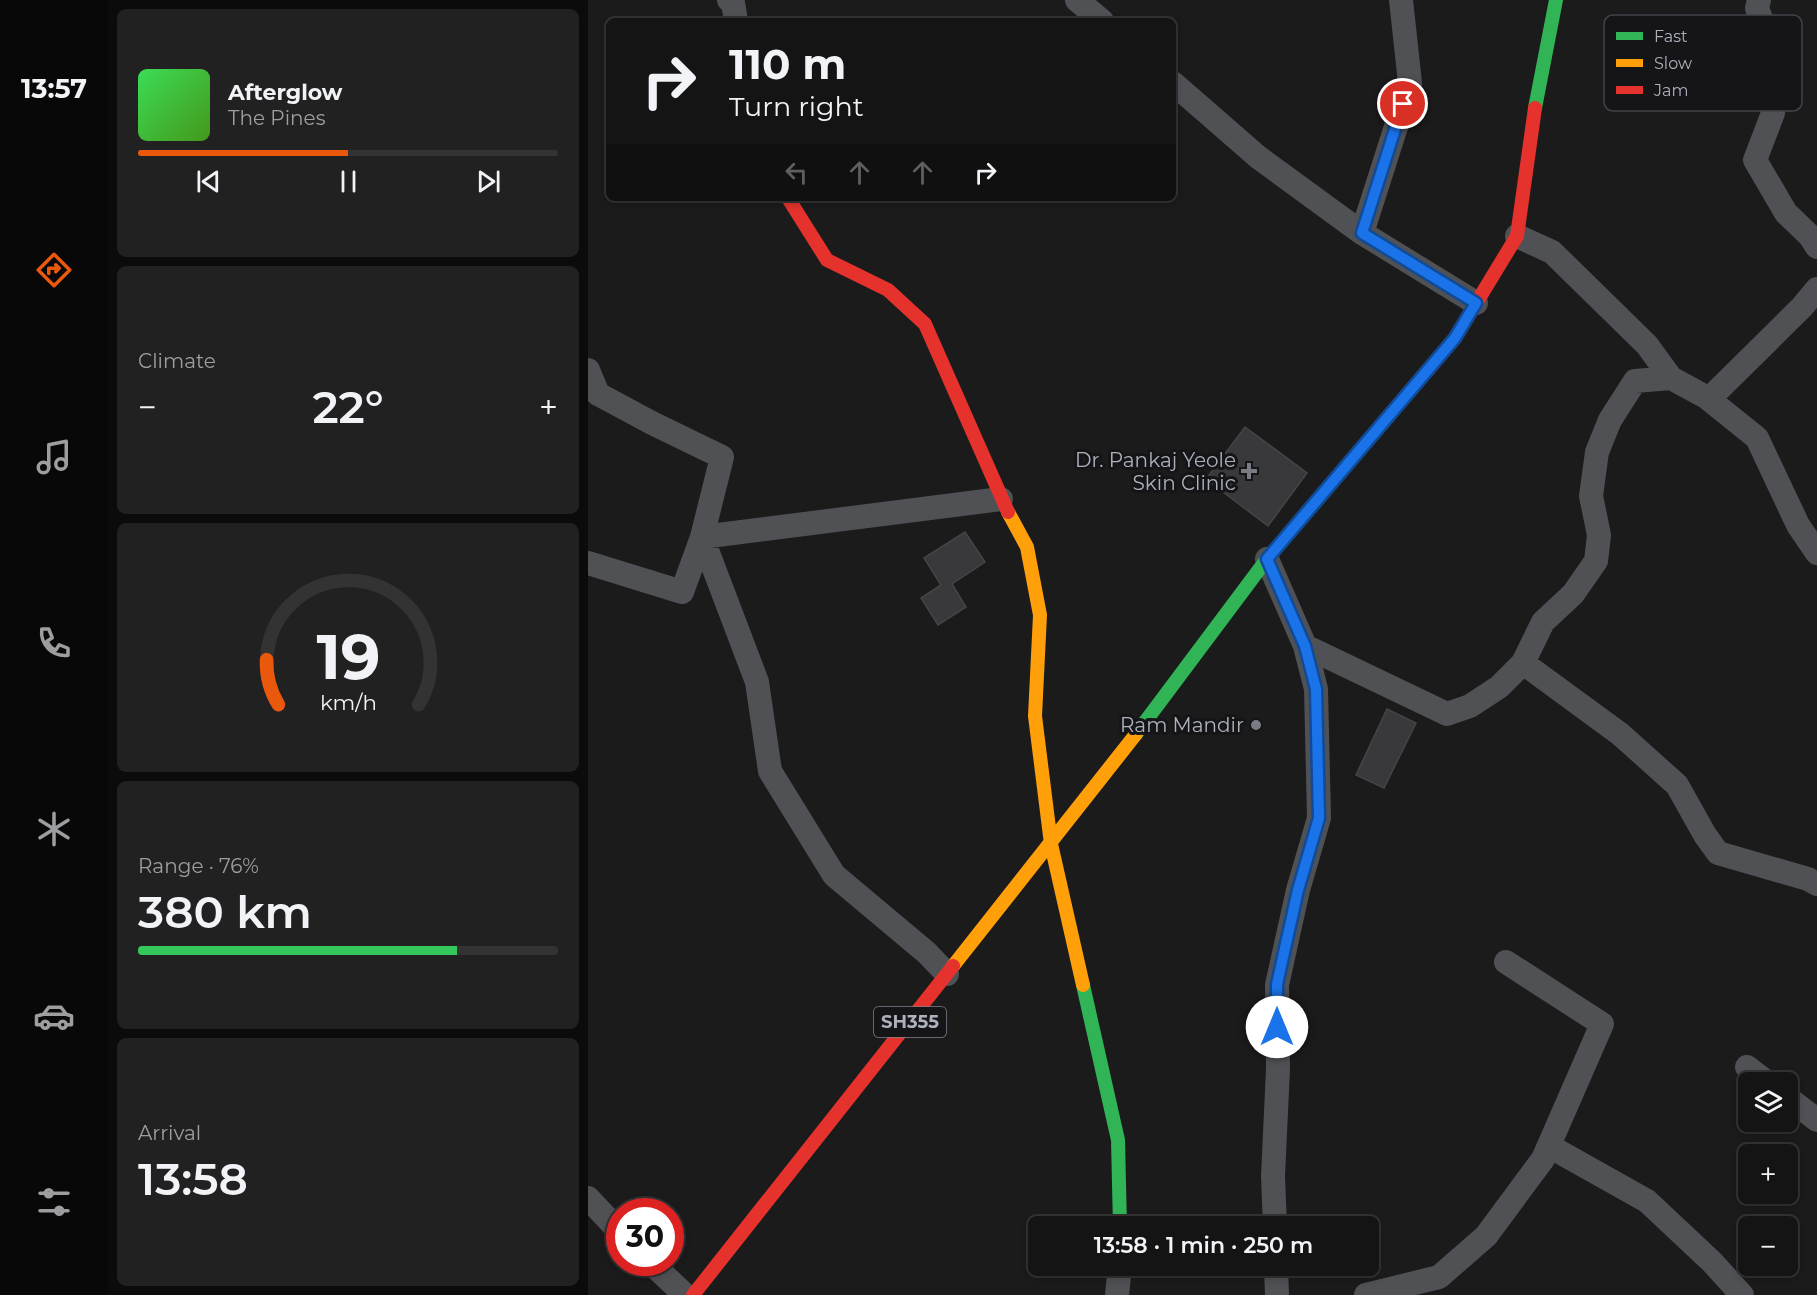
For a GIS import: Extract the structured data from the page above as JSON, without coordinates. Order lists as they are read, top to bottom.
{
  "streets": {
    "main road": ["SH355"]
  },
  "places": {
    "health": ["Dr. Pankaj Yeole Skin Clinic"],
    "other": ["Ram Mandir"]
  },
  "legend": ["Fast", "Slow", "Jam"],
  "page": {
    "tabs": "13:57",
    "turn": ["110 m", "Turn right"],
    "song": ["Afterglow", "The Pines"],
    "tile": [
      "Climate",
      ["Range · 76%", "380 km"],
      ["Arrival", "13:58"]
    ],
    "heat": ["−", "22°", "+"],
    "map_buttons": ["+", "−"],
    "limit": "30",
    "trip": "13:58 · 1 min · 250 m",
    "gauge": ["19", "km/h"]
  }
}
